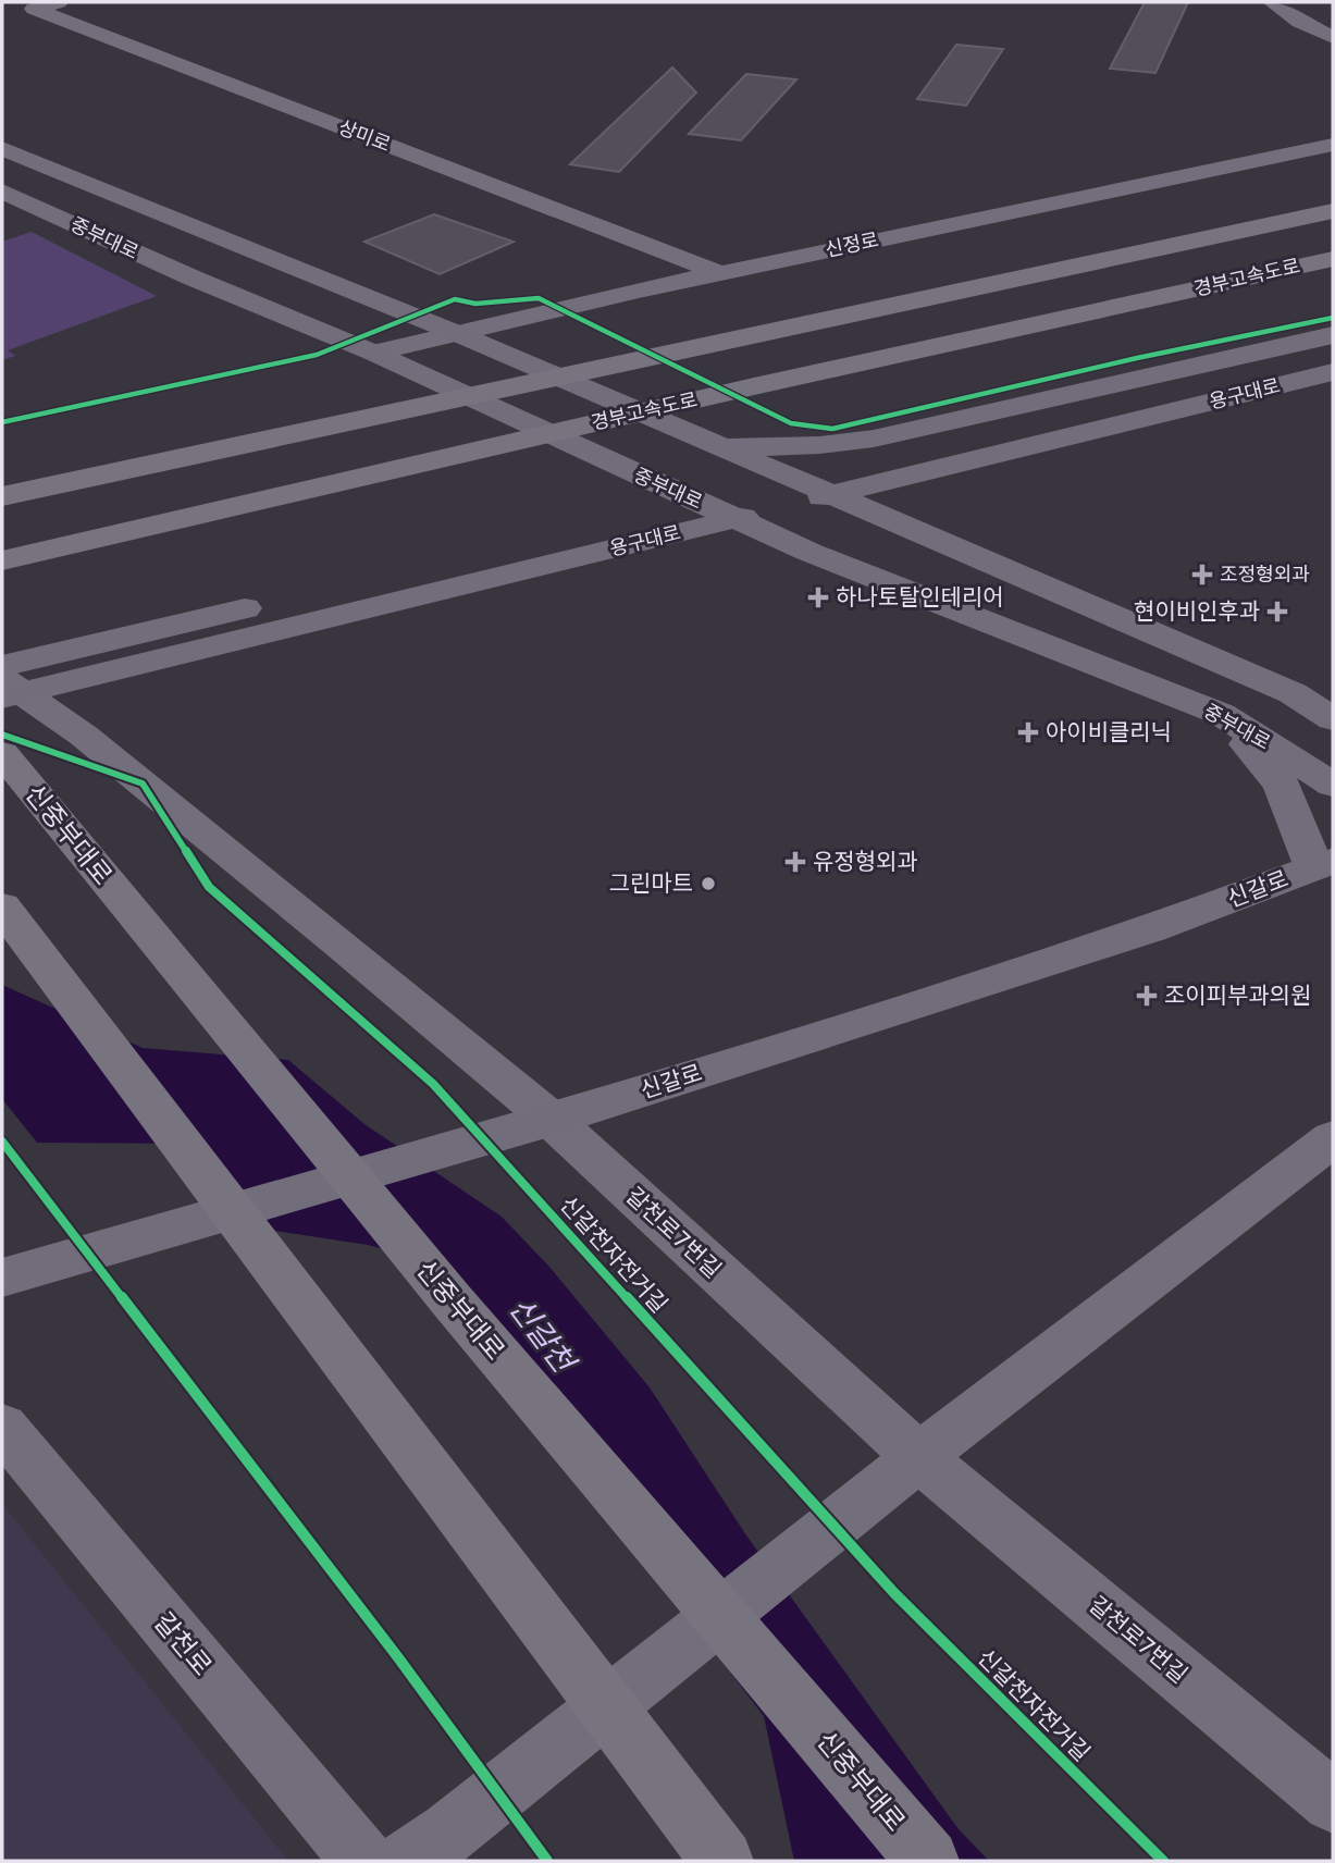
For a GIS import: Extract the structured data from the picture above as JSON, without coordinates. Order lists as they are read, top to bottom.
{
  "streets": {
    "highway": ["경부고속도로", "신중부대로"],
    "main road": ["중부대로", "용구대로", "신갈로"],
    "street": [
      "상미로",
      "신정로",
      "갈천로7번길",
      "갈천로"
    ],
    "cycle path": ["신갈천자전거길"]
  },
  "crossings": [
    ["상미로", "신정로"],
    ["중부대로", "신정로"],
    ["신갈로", "갈천로7번길"]
  ],
  "water": ["신갈천"],
  "places": {
    "health": [
      "조정형외과",
      "하나토탈인테리어",
      "현이비인후과",
      "아이비클리닉",
      "유정형외과",
      "조이피부과의원"
    ],
    "other": ["그린마트"]
  }
}
